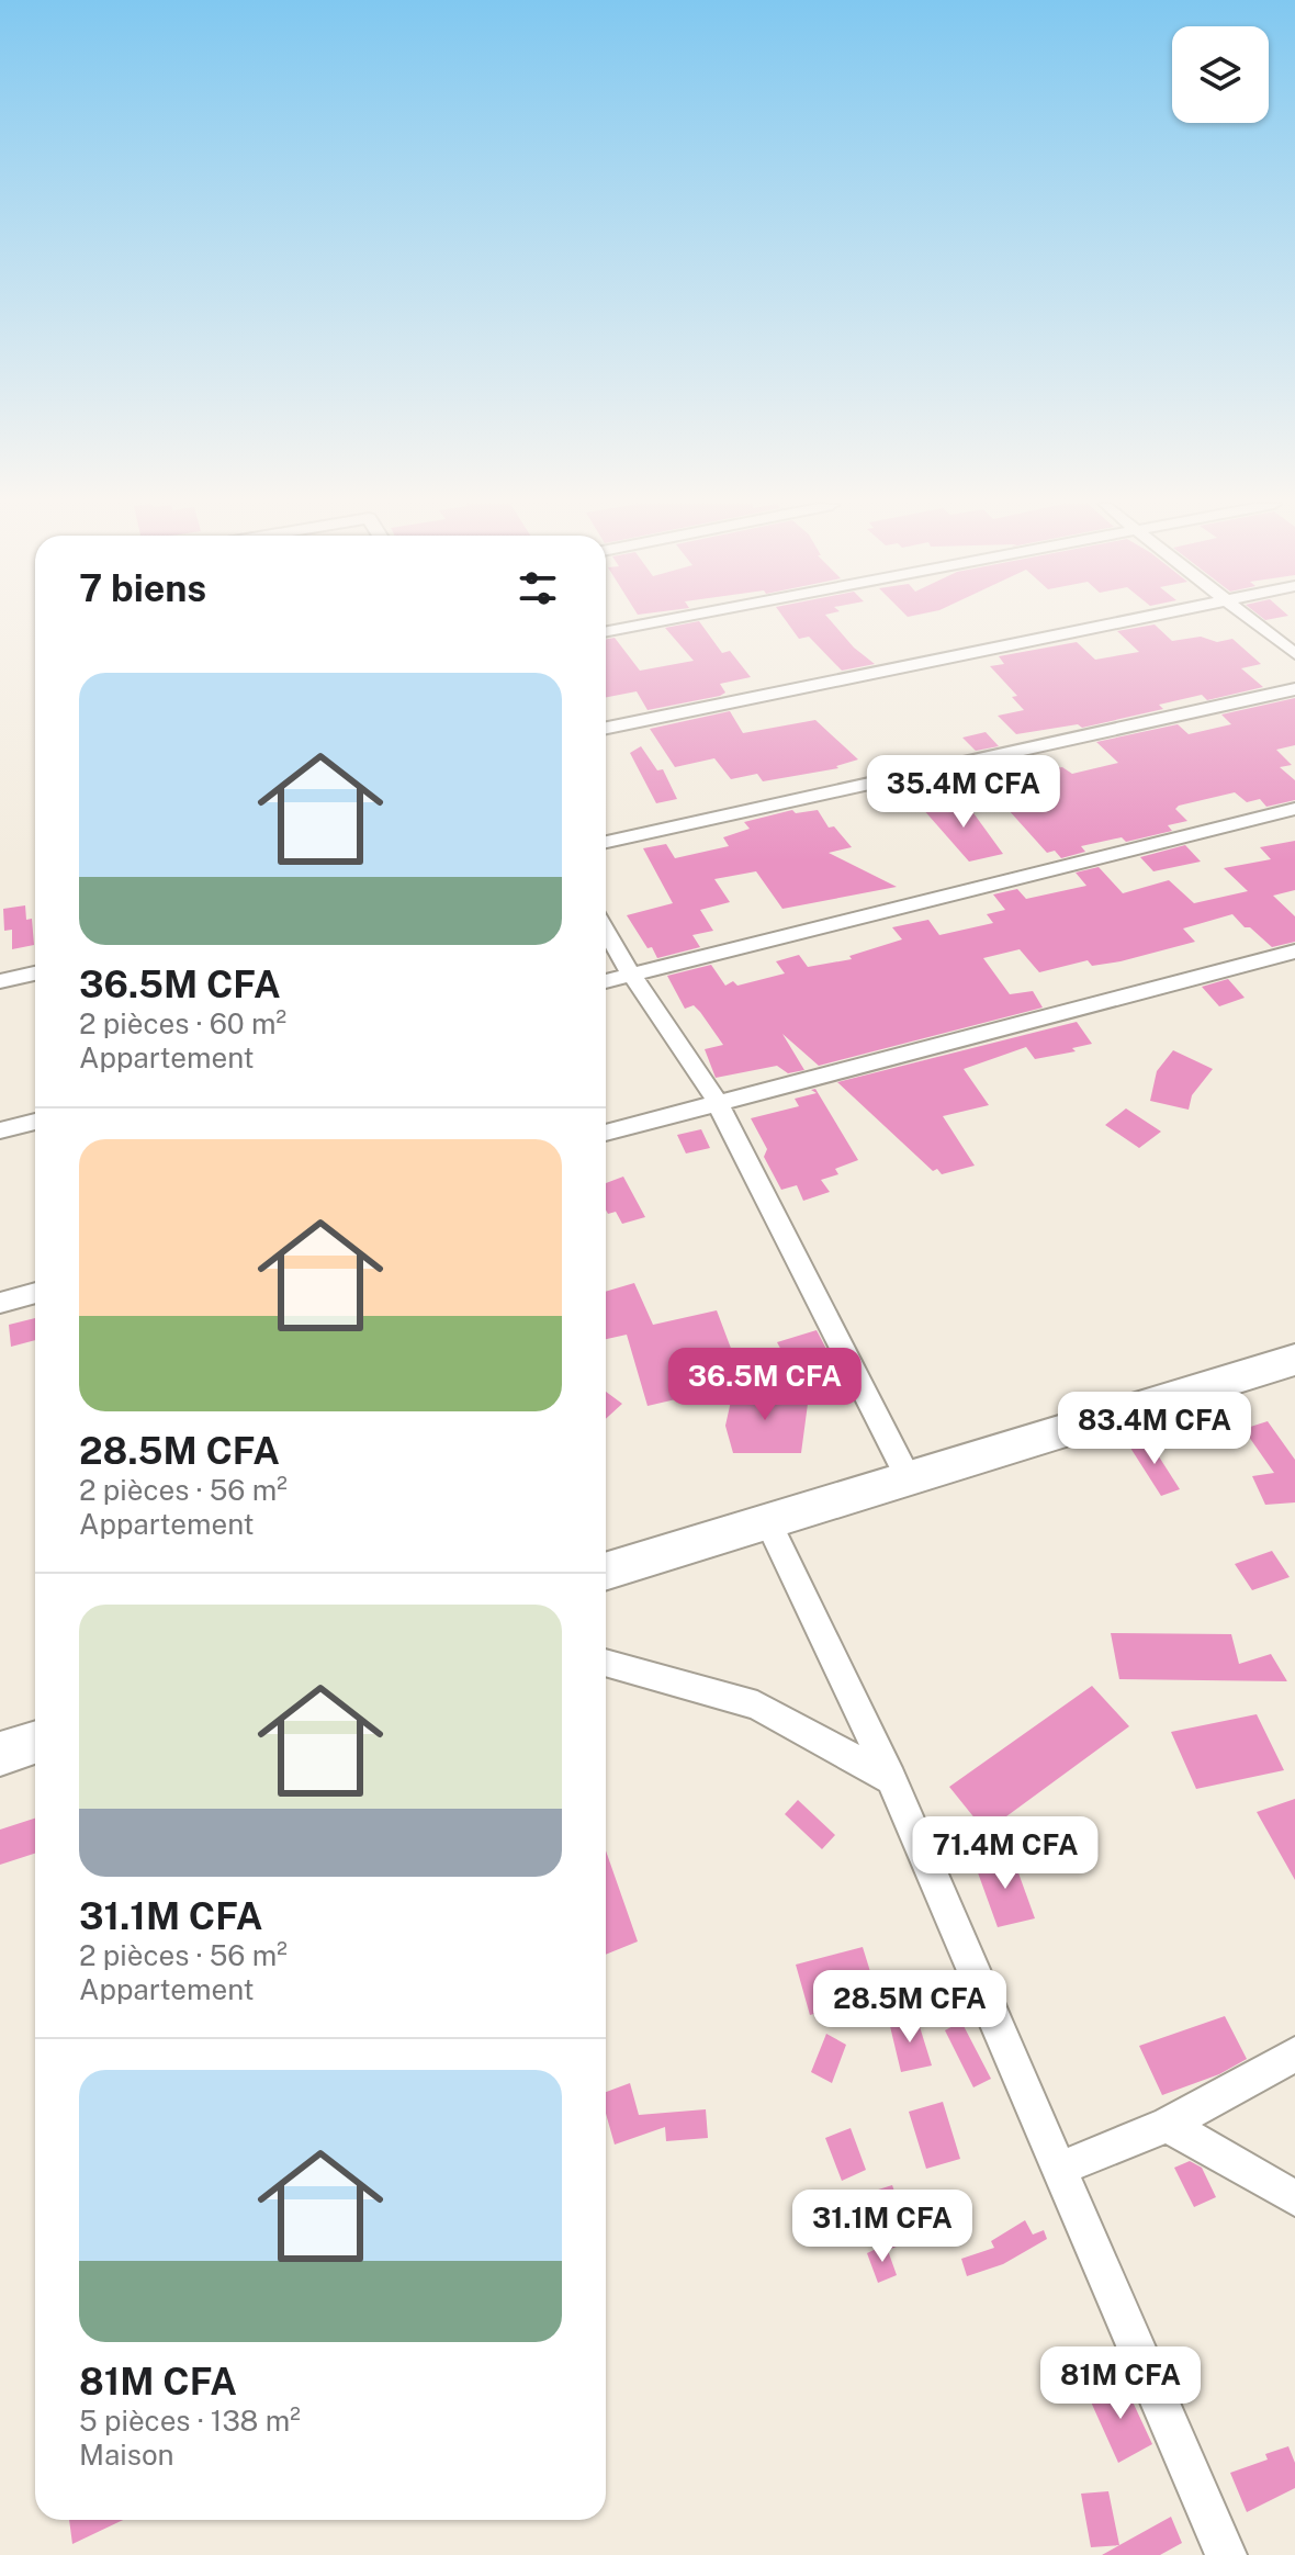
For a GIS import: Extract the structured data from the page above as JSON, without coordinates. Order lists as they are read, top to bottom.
{
  "page": {
    "heading": "7 biens",
    "list": [
      {
        "name": "36.5M CFA",
        "note": "2 pièces · 60 m² · Appartement"
      },
      {
        "name": "28.5M CFA",
        "note": "2 pièces · 56 m² · Appartement"
      },
      {
        "name": "31.1M CFA",
        "note": "2 pièces · 56 m² · Appartement"
      },
      {
        "name": "81M CFA",
        "note": "5 pièces · 138 m² · Maison"
      }
    ],
    "price": [
      "35.4M CFA",
      "36.5M CFA",
      "83.4M CFA",
      "71.4M CFA",
      "28.5M CFA",
      "31.1M CFA",
      "81M CFA"
    ]
  }
}
